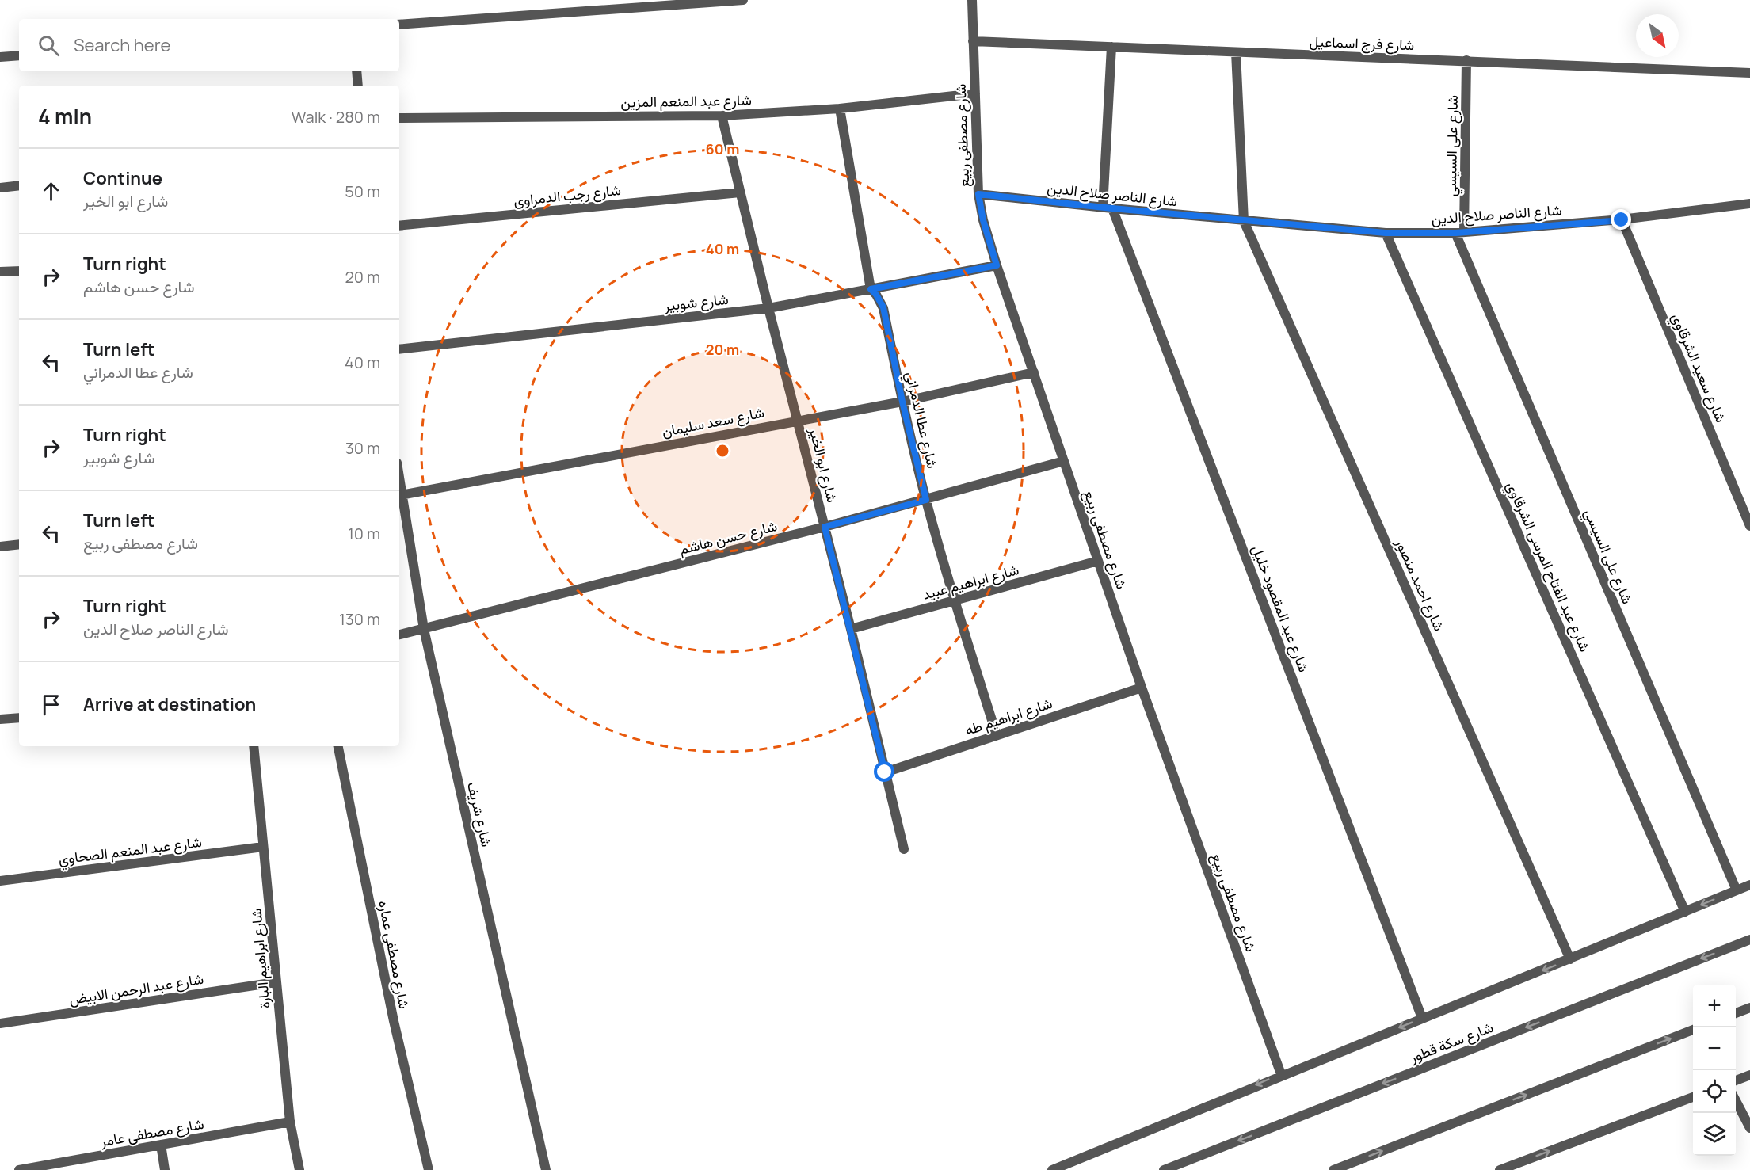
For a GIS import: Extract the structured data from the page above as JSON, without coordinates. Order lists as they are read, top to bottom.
{
  "streets": {
    "street": [
      "شارع فرج اسماعيل",
      "شارع عبد المنعم المزين",
      "شارع مصطفى ربيع",
      "شارع على السيسي",
      "شارع الناصر صلاح الدين",
      "شارع رجب الدمراوى",
      "شارع شوبير",
      "شارع سعيد الشرقاوي",
      "شارع عطا الدمراني",
      "شارع سعد سليمان",
      "شارع ابو الخير",
      "شارع حسن هاشم",
      "شارع عبد الفتاح المرسى الشرقاوي",
      "شارع ابراهيم عبيد",
      "شارع احمد منصور",
      "شارع عبد المقصود خليل",
      "شارع ابراهيم طه",
      "شارع شريف",
      "شارع عبد المنعم الصحاوي",
      "شارع مصطفى عماره",
      "شارع ابراهيم البارة",
      "شارع عبد الرحمن الابيض",
      "شارع سكة قطور",
      "شارع مصطفى عامر"
    ]
  },
  "crossings": [
    ["شارع فرج اسماعيل", "شارع مصطفى ربيع"],
    ["شارع فرج اسماعيل", "شارع على السيسي"],
    ["شارع عبد المنعم المزين", "شارع مصطفى ربيع"],
    ["شارع عبد المنعم المزين", "شارع عطا الدمراني"],
    ["شارع عبد المنعم المزين", "شارع ابو الخير"],
    ["شارع مصطفى ربيع", "شارع الناصر صلاح الدين"],
    ["شارع مصطفى ربيع", "شارع شوبير"],
    ["شارع مصطفى ربيع", "شارع سعد سليمان"],
    ["شارع مصطفى ربيع", "شارع حسن هاشم"],
    ["شارع مصطفى ربيع", "شارع ابراهيم عبيد"],
    ["شارع مصطفى ربيع", "شارع ابراهيم طه"],
    ["شارع على السيسي", "شارع الناصر صلاح الدين"],
    ["شارع الناصر صلاح الدين", "شارع سعيد الشرقاوي"],
    ["شارع الناصر صلاح الدين", "شارع عبد الفتاح المرسى الشرقاوي"],
    ["شارع الناصر صلاح الدين", "شارع احمد منصور"],
    ["شارع الناصر صلاح الدين", "شارع عبد المقصود خليل"],
    ["شارع رجب الدمراوى", "شارع ابو الخير"],
    ["شارع شوبير", "شارع عطا الدمراني"],
    ["شارع شوبير", "شارع ابو الخير"],
    ["شارع عطا الدمراني", "شارع سعد سليمان"],
    ["شارع عطا الدمراني", "شارع حسن هاشم"],
    ["شارع عطا الدمراني", "شارع ابراهيم عبيد"],
    ["شارع عطا الدمراني", "شارع ابراهيم طه"],
    ["شارع سعد سليمان", "شارع ابو الخير"],
    ["شارع سعد سليمان", "شارع شريف"],
    ["شارع ابو الخير", "شارع حسن هاشم"],
    ["شارع ابو الخير", "شارع ابراهيم عبيد"],
    ["شارع ابو الخير", "شارع ابراهيم طه"],
    ["شارع حسن هاشم", "شارع شريف"],
    ["شارع عبد المنعم الصحاوي", "شارع ابراهيم البارة"],
    ["شارع ابراهيم البارة", "شارع عبد الرحمن الابيض"],
    ["شارع ابراهيم البارة", "شارع مصطفى عامر"]
  ],
  "north": "bottom right",
  "page": {
    "search": "Search here",
    "heading": ["4 min", "Walk · 280 m"],
    "list": [
      ["Continue", "شارع ابو الخير", "50 m"],
      ["Turn right", "شارع حسن هاشم", "20 m"],
      ["Turn left", "شارع عطا الدمراني", "40 m"],
      ["Turn right", "شارع شوبير", "30 m"],
      ["Turn left", "شارع مصطفى ربيع", "10 m"],
      ["Turn right", "شارع الناصر صلاح الدين", "130 m"],
      "Arrive at destination"
    ],
    "map_buttons": ["+", "−"]
  },
  "rings": ["60 m", "40 m", "20 m"]
}
